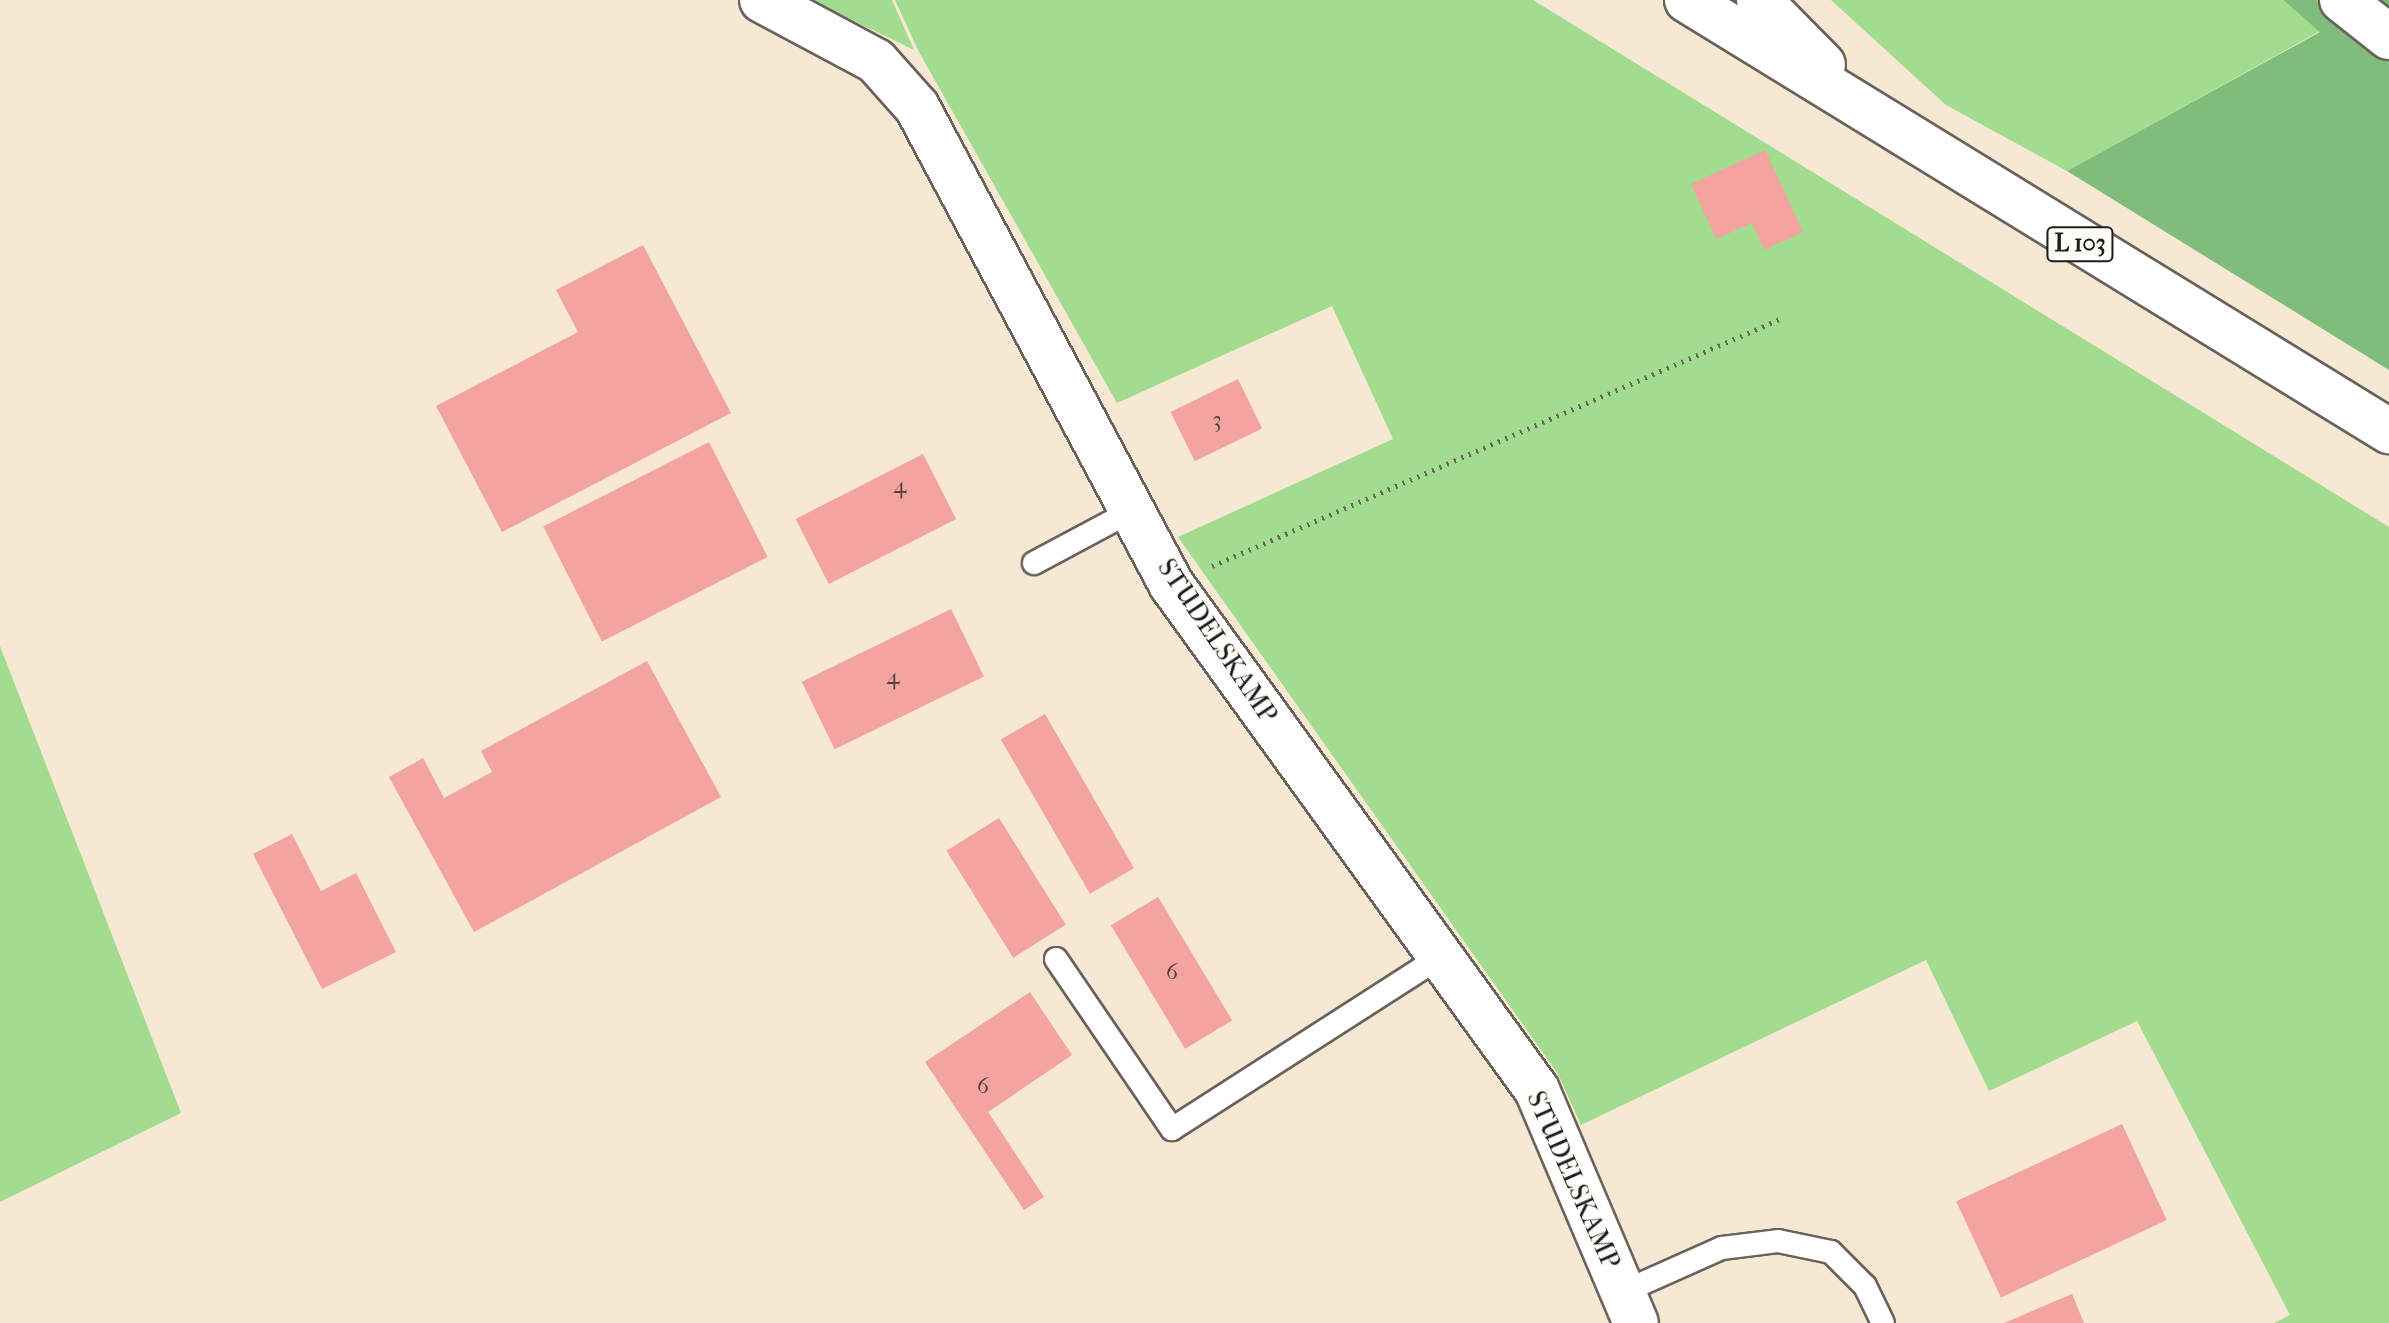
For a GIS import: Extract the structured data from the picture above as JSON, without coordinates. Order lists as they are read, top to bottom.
{
  "streets": {
    "street": ["L 103", "STUDELSKAMP"]
  },
  "house_numbers": [
    "3",
    "4",
    "4",
    "6",
    "6"
  ]
}
